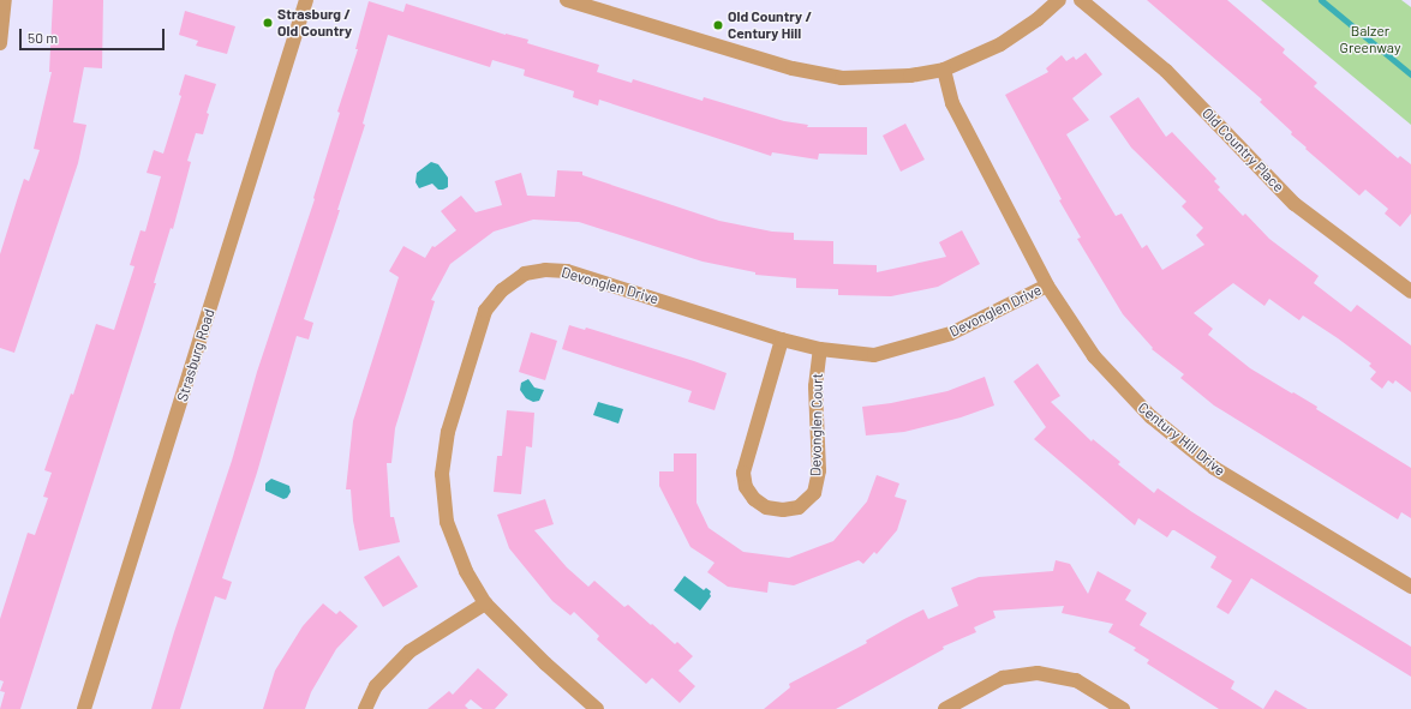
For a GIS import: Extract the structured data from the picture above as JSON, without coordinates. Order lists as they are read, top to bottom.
{
  "streets": {
    "street": [
      "Old Country Place",
      "Devonglen Drive",
      "Strasburg Road",
      "Devonglen Court",
      "Century Hill Drive"
    ]
  },
  "crossings": [
    ["Devonglen Drive", "Devonglen Court"],
    ["Devonglen Drive", "Century Hill Drive"]
  ],
  "parks": ["Balzer Greenway"],
  "places": ["Strasburg / Old Country", "Old Country / Century Hill"],
  "scale_bar": "50 m"
}
